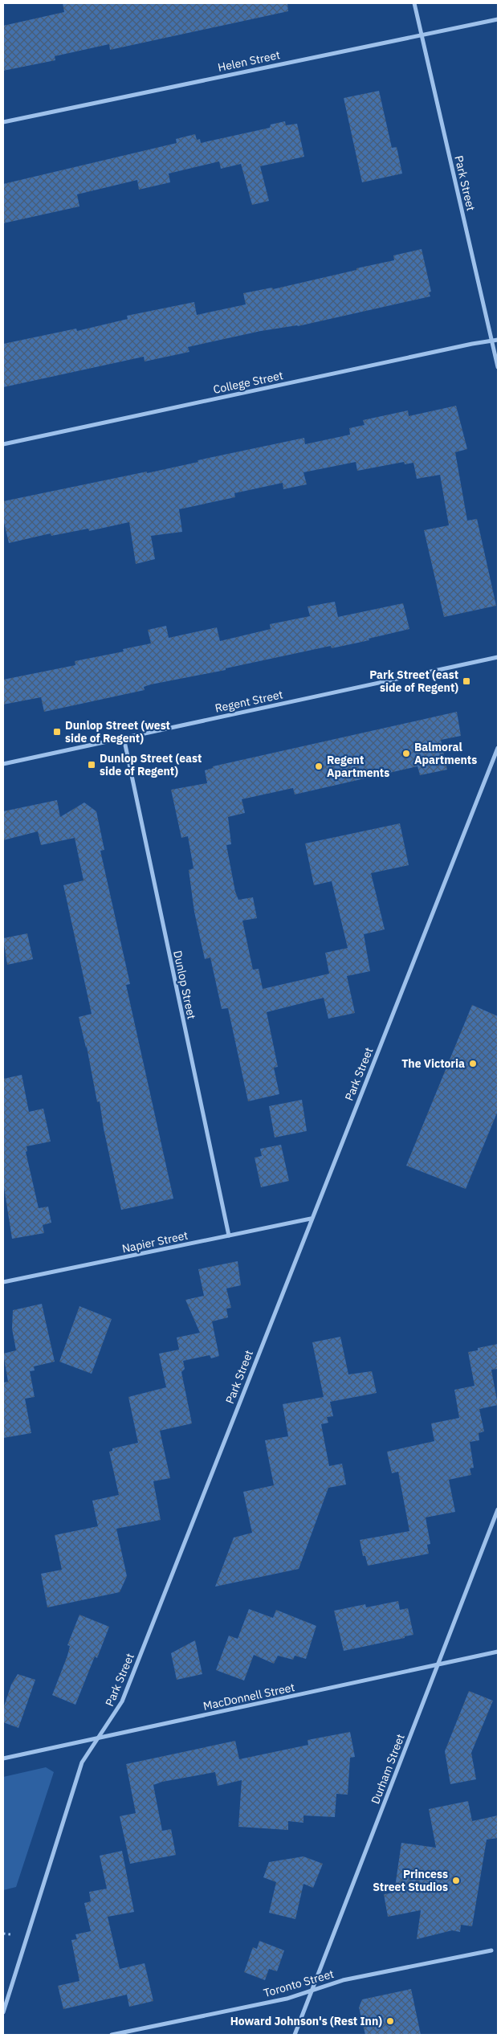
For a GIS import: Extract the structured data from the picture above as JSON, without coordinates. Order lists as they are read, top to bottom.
{
  "streets": {
    "street": [
      "Helen Street",
      "Park Street",
      "College Street",
      "Regent Street",
      "Dunlop Street",
      "Napier Street",
      "MacDonnell Street",
      "Durham Street",
      "Toronto Street"
    ]
  },
  "crossings": [
    ["Helen Street", "Park Street"],
    ["Park Street", "College Street"],
    ["Park Street", "Napier Street"],
    ["Park Street", "MacDonnell Street"],
    ["Regent Street", "Dunlop Street"],
    ["Dunlop Street", "Napier Street"],
    ["MacDonnell Street", "Durham Street"],
    ["Durham Street", "Toronto Street"]
  ],
  "places": {
    "transit": ["Park Street (east side of Regent)", "Dunlop Street (west side of Regent)", "Dunlop Street (east side of Regent)"],
    "other": [
      "Balmoral Apartments",
      "Regent Apartments",
      "The Victoria",
      "Princess Street Studios",
      "Howard Johnson's (Rest Inn)"
    ]
  }
}
